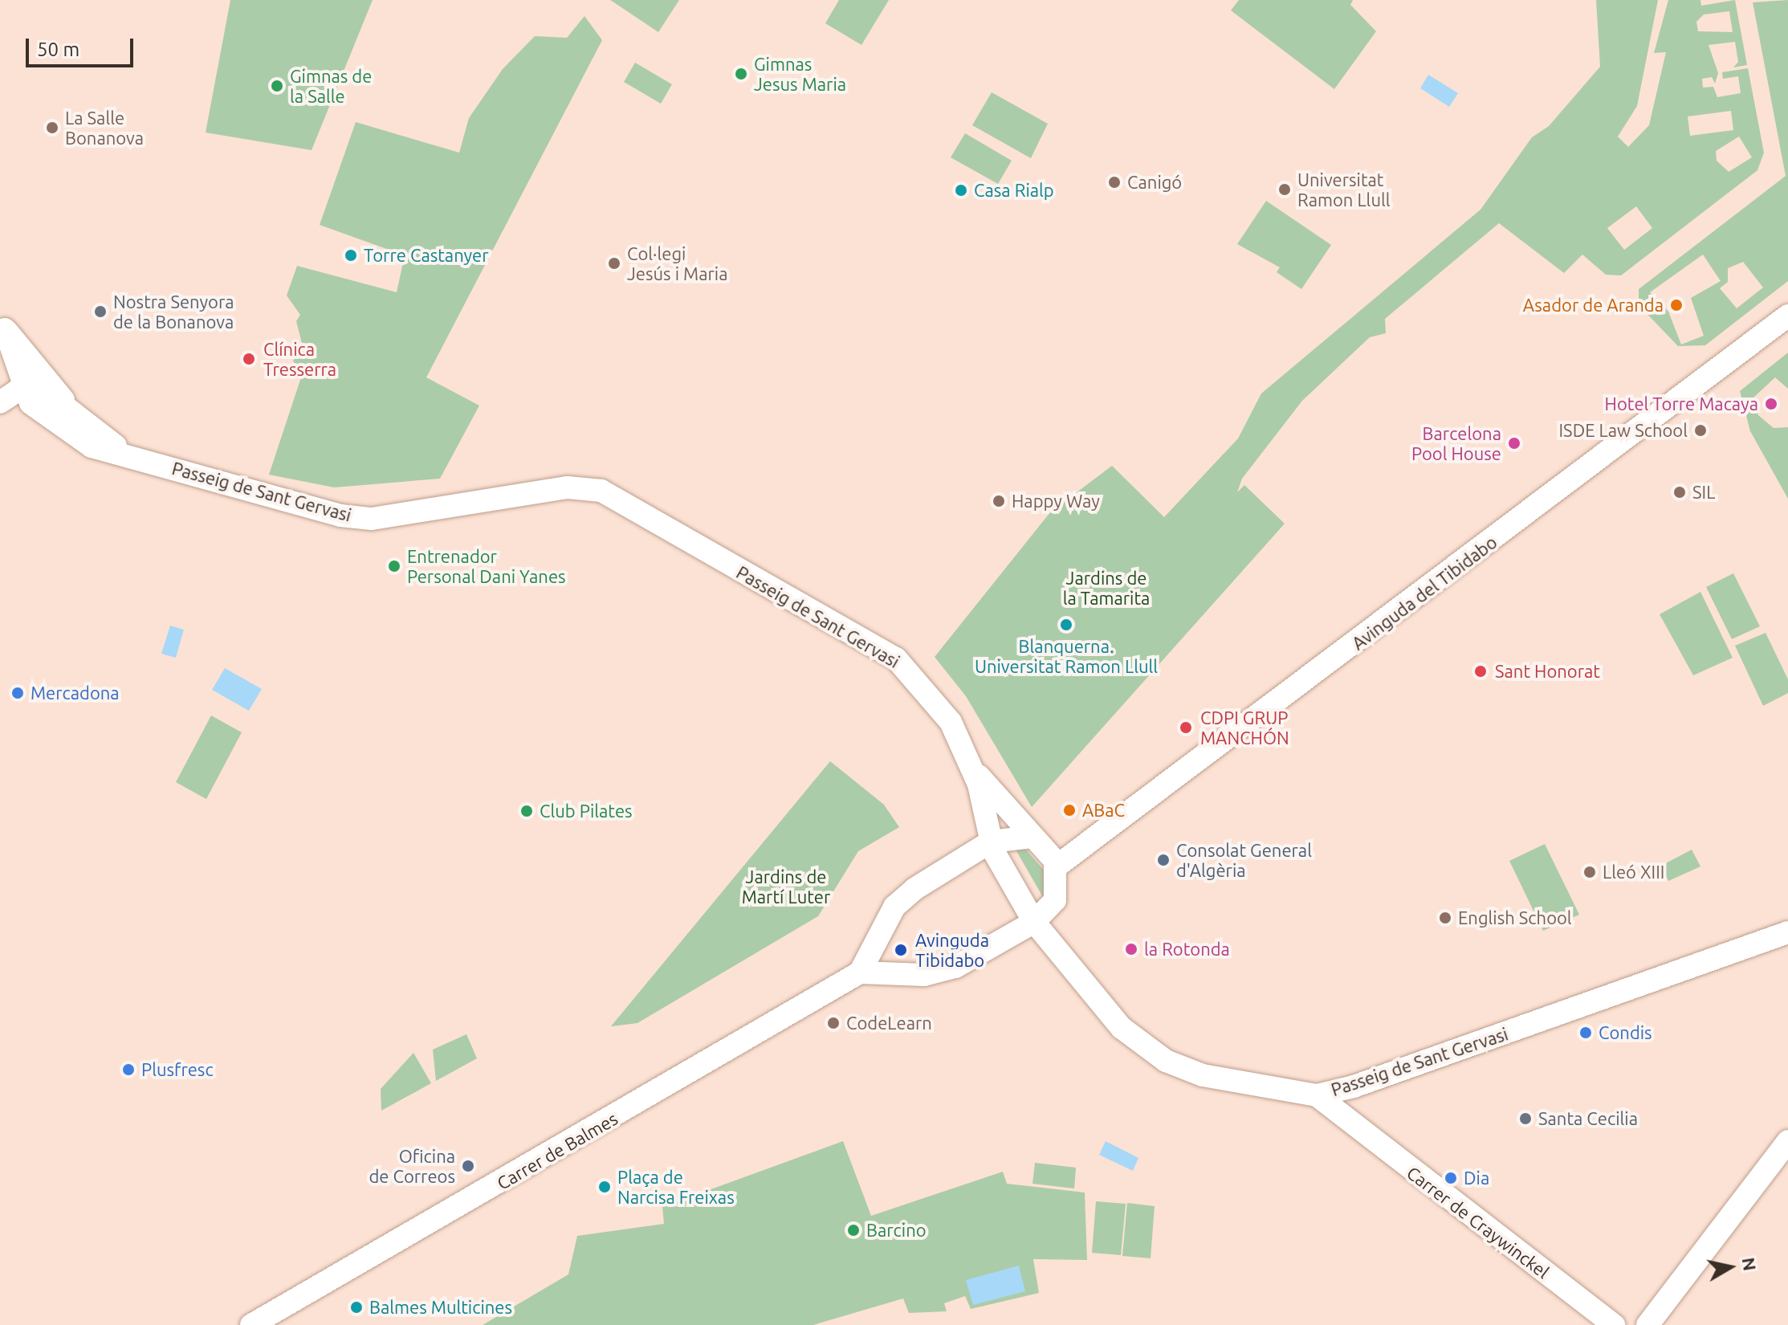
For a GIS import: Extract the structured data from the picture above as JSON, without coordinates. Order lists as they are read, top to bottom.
{
  "streets": {
    "street": [
      "Passeig de Sant Gervasi",
      "Avinguda del Tibidabo",
      "Carrer de Balmes",
      "Carrer de Craywinckel"
    ]
  },
  "crossings": [
    ["Passeig de Sant Gervasi", "Carrer de Craywinckel"]
  ],
  "parks": ["Jardins de la Tamarita", "Jardins de Martí Luter"],
  "places": [
    "Gimnas Jesus Maria",
    "Gimnas de la Salle",
    "La Salle Bonanova",
    "Canigó",
    "Universitat Ramon Llull",
    "Casa Rialp",
    "Torre Castanyer",
    "Col·legi Jesús i Maria",
    "Asador de Aranda",
    "Nostra Senyora de la Bonanova",
    "Clínica Tresserra",
    "Hotel Torre Macaya",
    "ISDE Law School",
    "Barcelona Pool House",
    "SIL",
    "Happy Way",
    "Entrenador Personal Dani Yanes",
    "Blanquerna. Universitat Ramon Llull",
    "Sant Honorat",
    "Mercadona",
    "CDPI GRUP MANCHÓN",
    "ABaC",
    "Club Pilates",
    "Consolat General d'Algèria",
    "Lleó XIII",
    "English School",
    "la Rotonda",
    "Avinguda Tibidabo",
    "CodeLearn",
    "Condis",
    "Plusfresc",
    "Santa Cecilia",
    "Oficina de Correos",
    "Dia",
    "Plaça de Narcisa Freixas",
    "Barcino",
    "Balmes Multicines"
  ],
  "scale_bar": "50 m",
  "north": "right"
}
